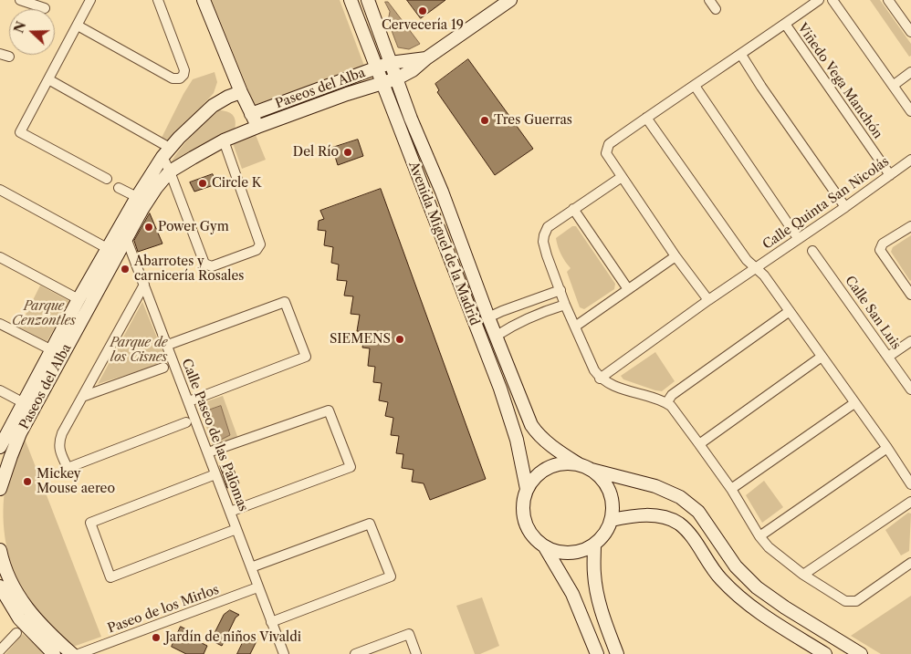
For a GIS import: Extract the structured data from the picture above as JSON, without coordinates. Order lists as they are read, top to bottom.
{
  "streets": {
    "main road": ["Paseos del Alba", "Avenida Miguel de la Madrid"],
    "street": [
      "Viñedo Vega Manchón",
      "Calle Quinta San Nicolás",
      "Calle San Luis",
      "Calle Paseo de las Palomas",
      "Paseo de los Mirlos"
    ]
  },
  "crossings": [
    ["Viñedo Vega Manchón", "Calle Quinta San Nicolás"],
    ["Paseos del Alba", "Avenida Miguel de la Madrid"],
    ["Paseos del Alba", "Calle Paseo de las Palomas"],
    ["Calle Paseo de las Palomas", "Paseo de los Mirlos"]
  ],
  "parks": ["Parque Cenzontles", "Parque de los Cisnes"],
  "places": [
    "Cervecería 19",
    "Tres Guerras",
    "Del Río",
    "Circle K",
    "Power Gym",
    "Abarrotes y carnicería Rosales",
    "SIEMENS",
    "Mickey Mouse aereo",
    "Jardín de niños Vivaldi"
  ],
  "north": "left"
}
